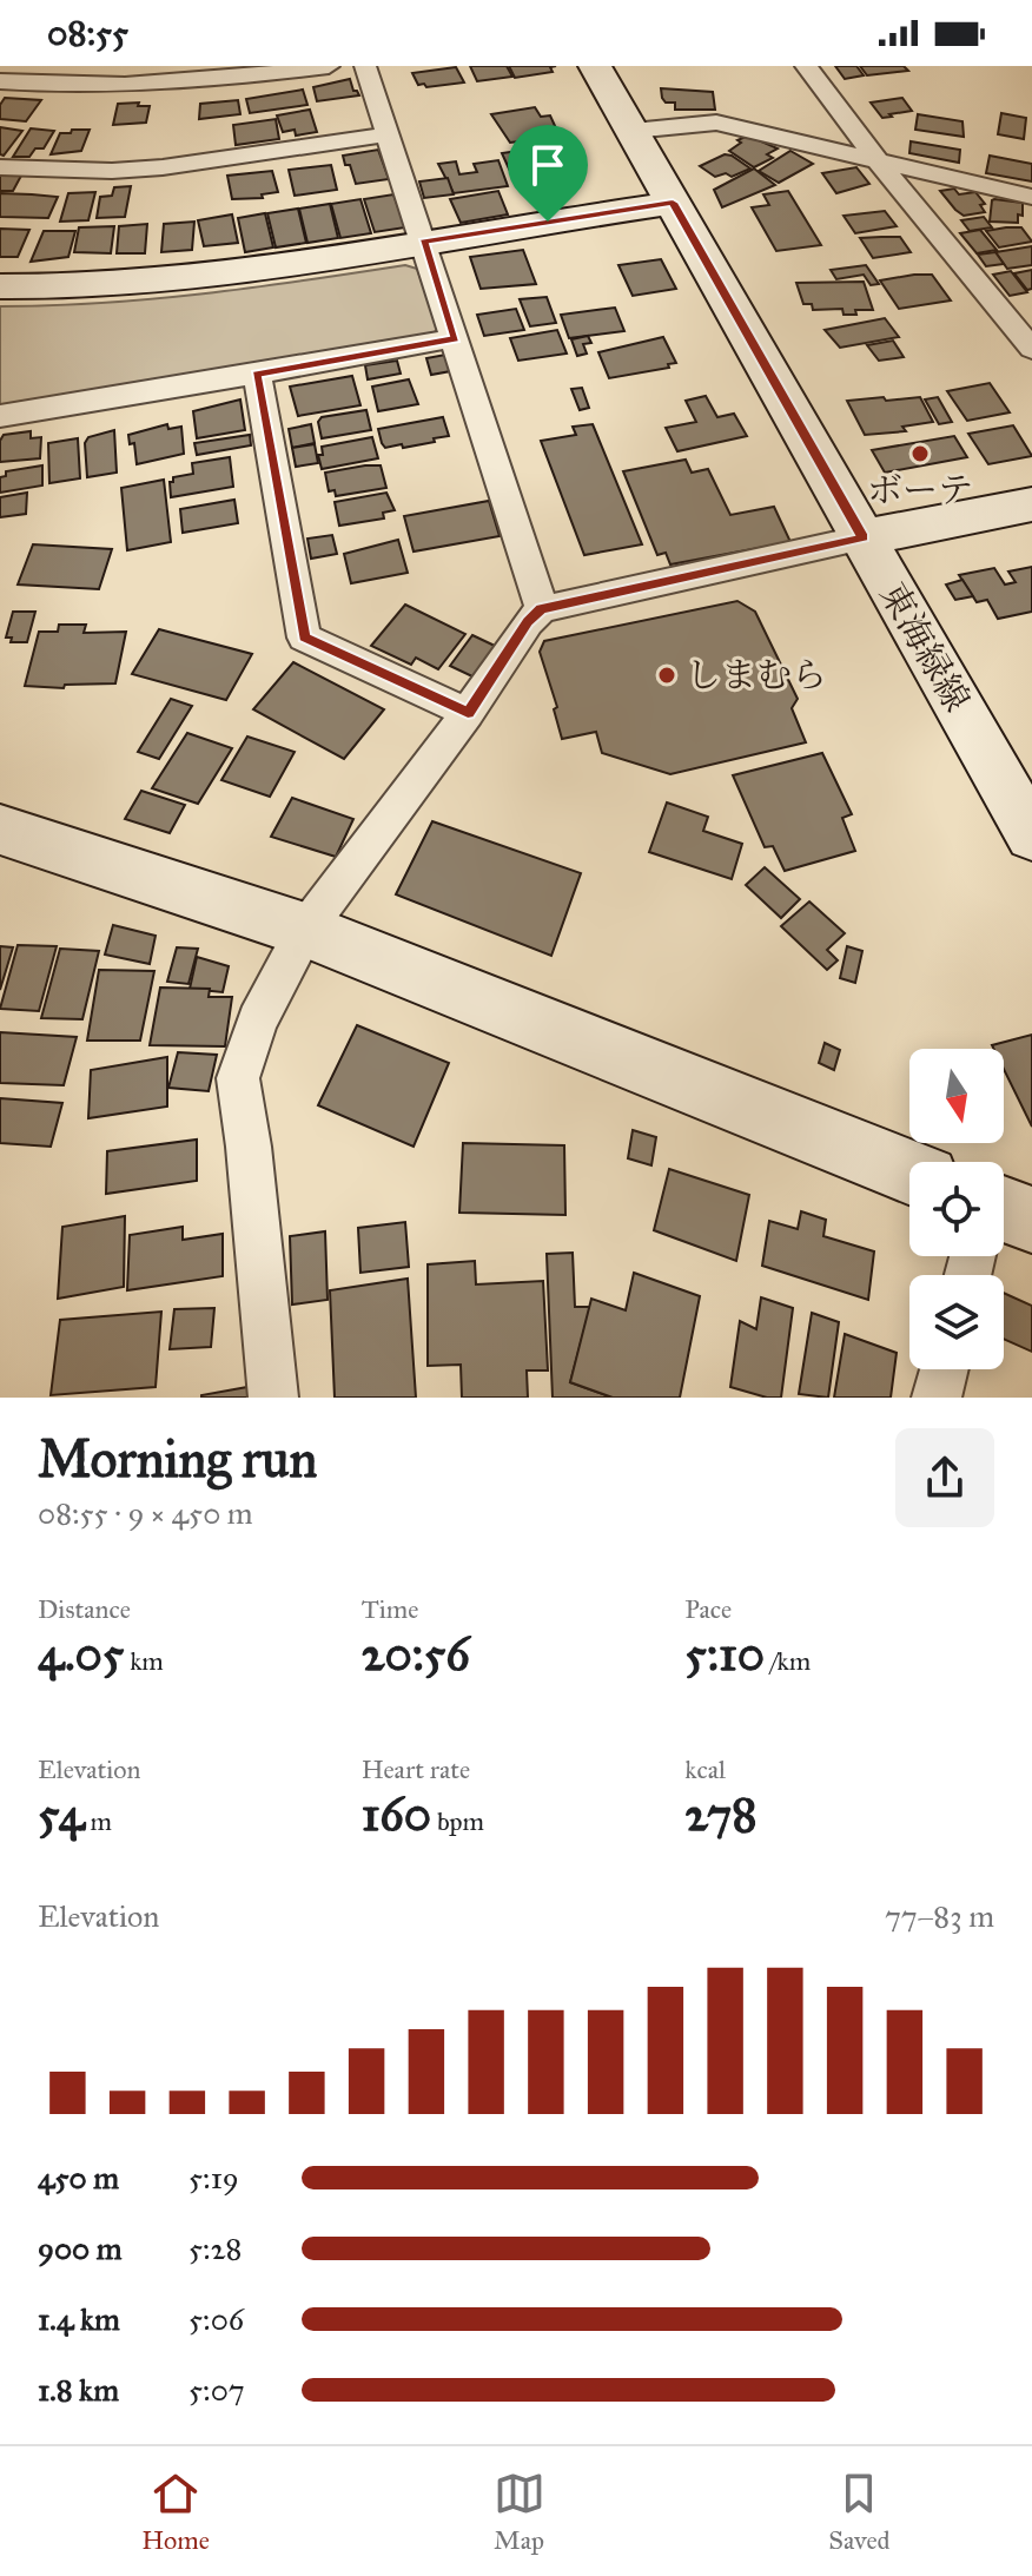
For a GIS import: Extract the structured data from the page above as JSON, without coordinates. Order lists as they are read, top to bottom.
{
  "streets": {
    "street": ["東海緑線"]
  },
  "places": ["ボーテ", "しまむら"],
  "north": "bottom",
  "page": {
    "status": "08:55",
    "heading": ["Morning run", "08:55 · 9 × 450 m"],
    "stats": [
      ["Distance", "4.05 km"],
      ["Time", "20:56"],
      ["Pace", "5:10 /km"],
      ["Elevation", "54 m"],
      ["Heart rate", "160 bpm"],
      ["kcal", "278"]
    ],
    "chart": ["Elevation", "77–83 m"],
    "list": [
      {
        "name": "450 m",
        "note": "5:19"
      },
      {
        "name": "900 m",
        "note": "5:28"
      },
      {
        "name": "1.4 km",
        "note": "5:06"
      },
      {
        "name": "1.8 km",
        "note": "5:07"
      }
    ],
    "tabs": ["Home", "Map", "Saved"]
  }
}
